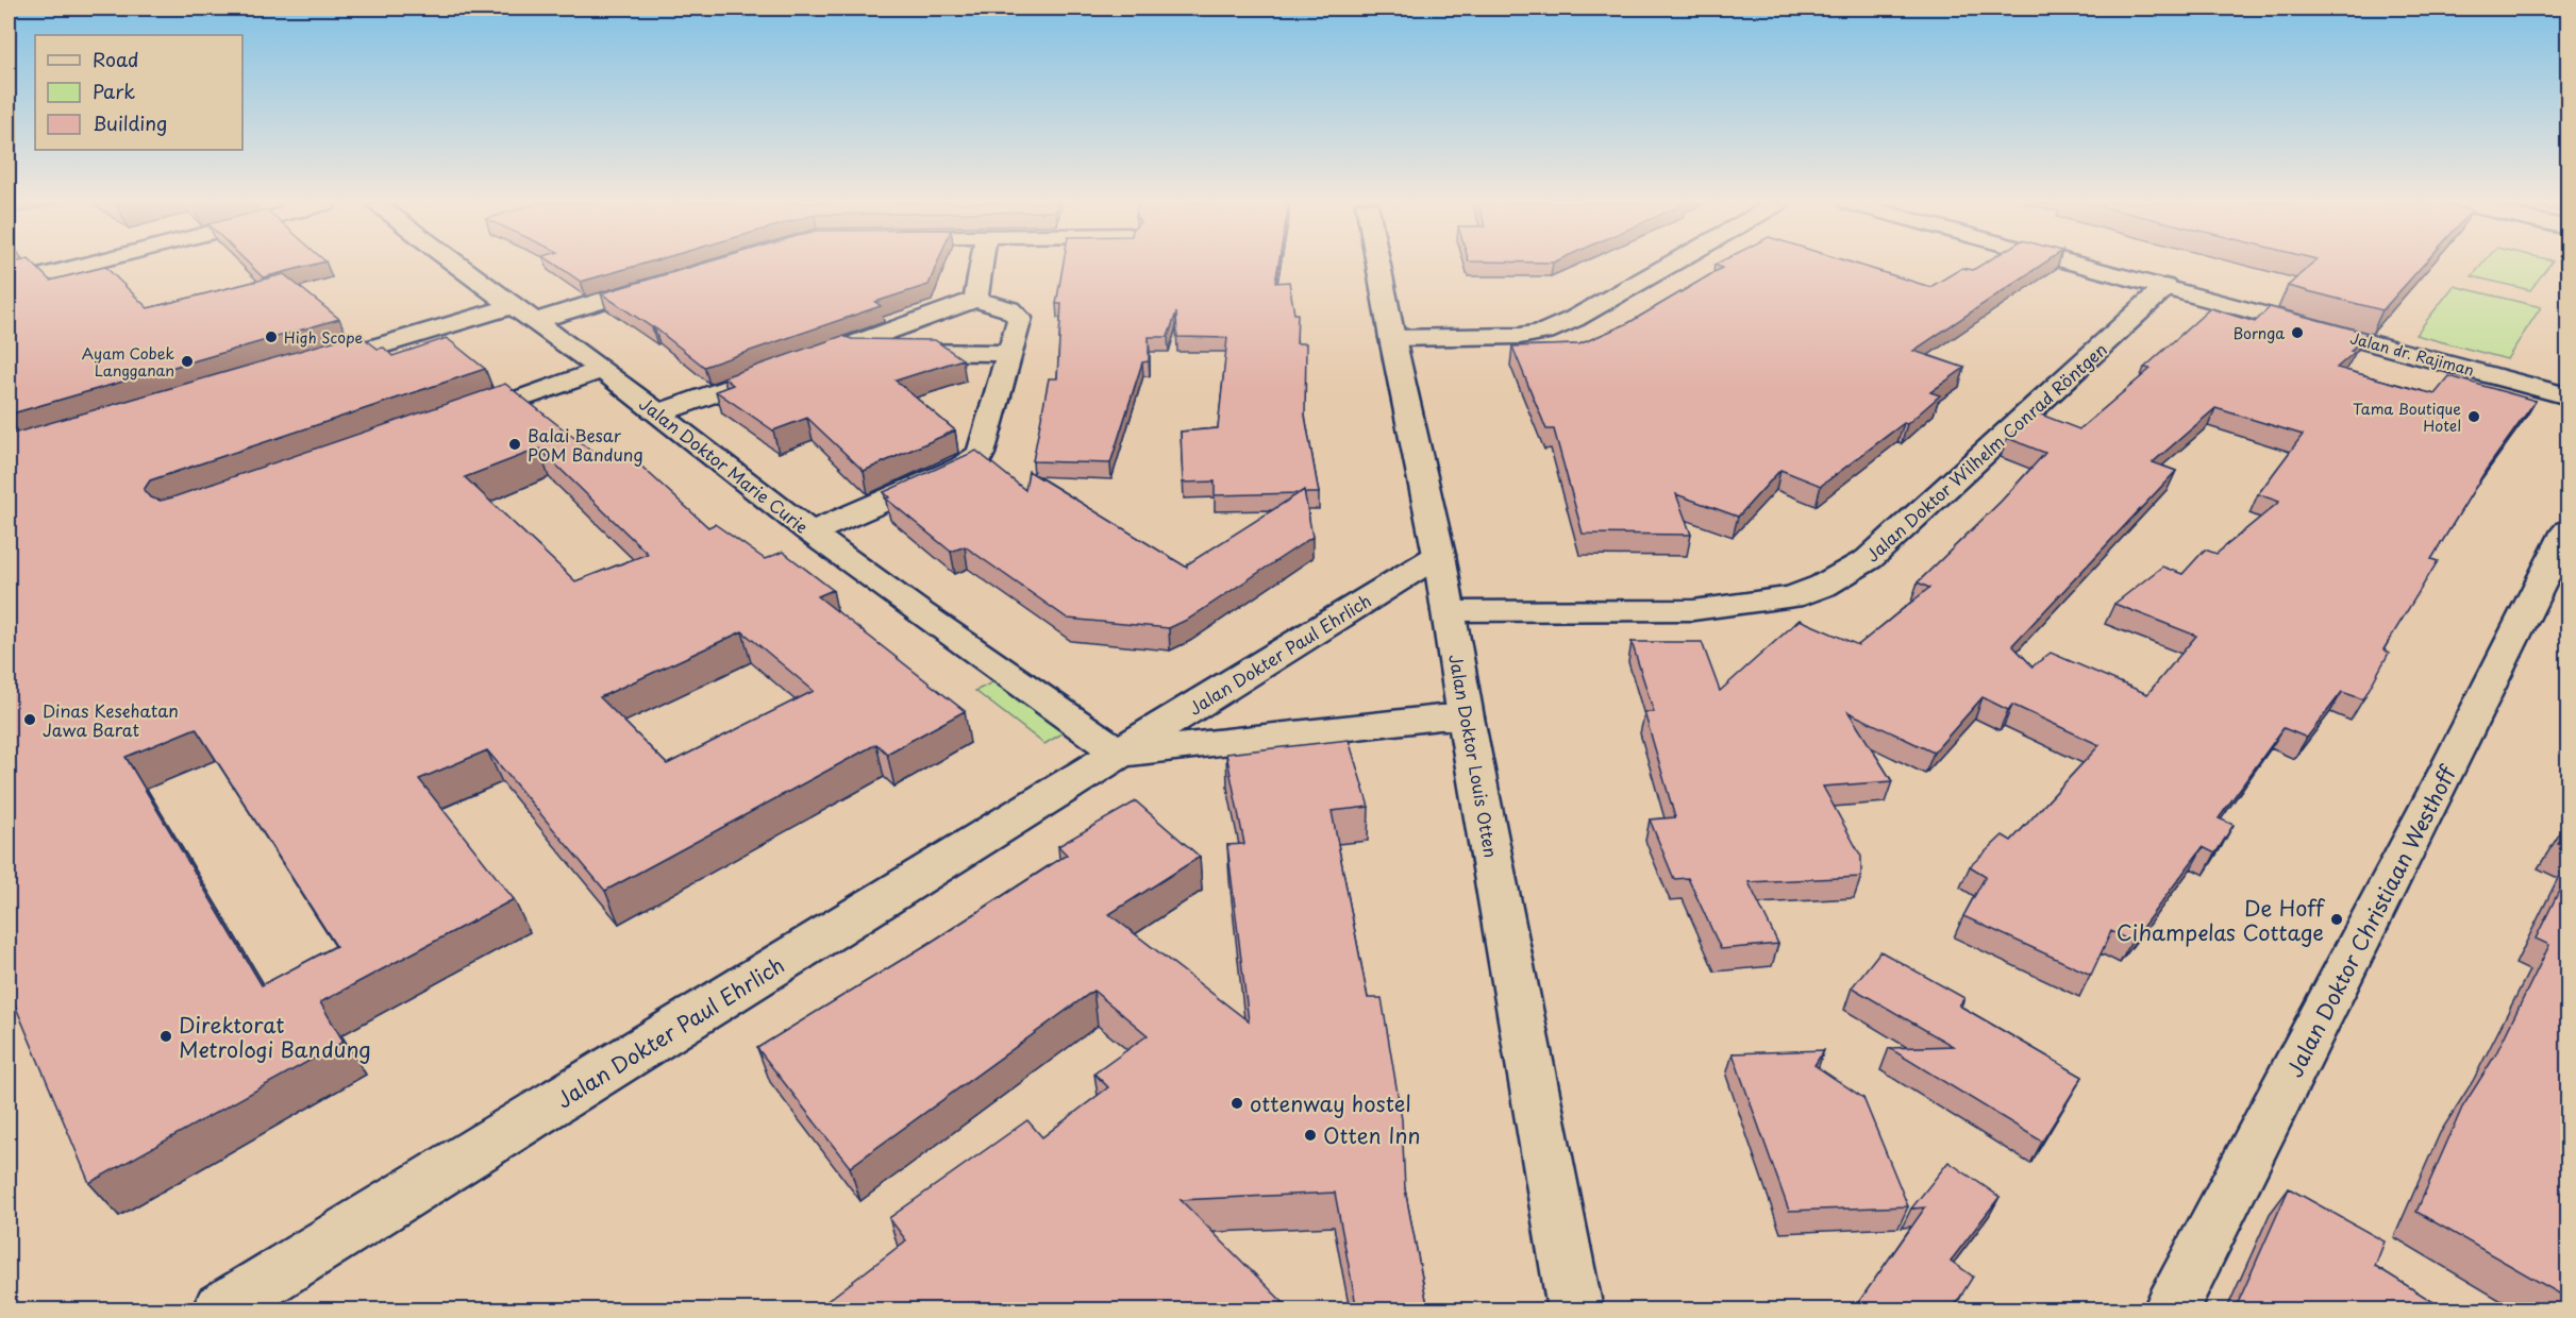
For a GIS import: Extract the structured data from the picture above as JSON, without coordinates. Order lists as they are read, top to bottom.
{
  "streets": {
    "street": [
      "Jalan dr. Rajiman",
      "Jalan Doktor Wilhelm Conrad Röntgen",
      "Jalan Doktor Marie Curie",
      "Jalan Dokter Paul Ehrlich",
      "Jalan Doktor Louis Otten",
      "Jalan Doktor Christiaan Westhoff"
    ]
  },
  "crossings": [
    ["Jalan dr. Rajiman", "Jalan Doktor Wilhelm Conrad Röntgen"],
    ["Jalan Doktor Wilhelm Conrad Röntgen", "Jalan Doktor Louis Otten"],
    ["Jalan Doktor Marie Curie", "Jalan Dokter Paul Ehrlich"],
    ["Jalan Dokter Paul Ehrlich", "Jalan Doktor Louis Otten"]
  ],
  "places": [
    "Bornga",
    "High Scope",
    "Ayam Cobek Langganan",
    "Tama Boutique Hotel",
    "Balai Besar POM Bandung",
    "Dinas Kesehatan Jawa Barat",
    "De Hoff Cihampelas Cottage",
    "Direktorat Metrologi Bandung",
    "ottenway hostel",
    "Otten Inn"
  ],
  "legend": ["Road", "Park", "Building"]
}
